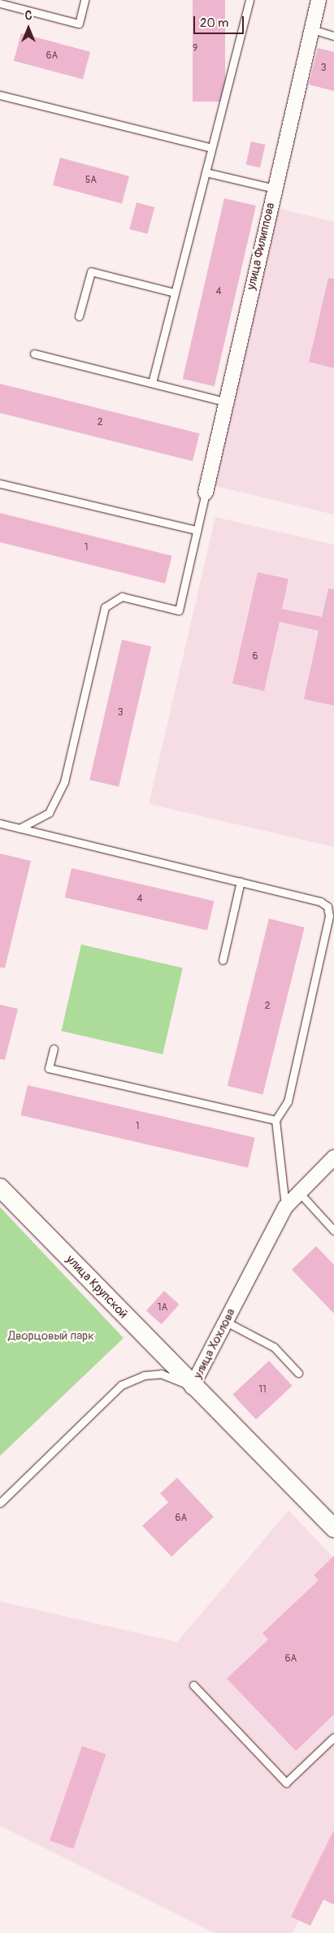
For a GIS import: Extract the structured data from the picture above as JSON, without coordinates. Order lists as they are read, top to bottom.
{
  "streets": {
    "street": ["улица Филиппова", "улица Крупской", "улица Хохлова"]
  },
  "crossings": [
    ["улица Крупской", "улица Хохлова"]
  ],
  "parks": ["Дворцовый парк"],
  "house_numbers": [
    "9",
    "6А",
    "3",
    "5А",
    "4",
    "2",
    "1",
    "6",
    "3",
    "4",
    "2",
    "1",
    "1А",
    "11",
    "6А",
    "6А"
  ],
  "scale_bar": "20 m",
  "north": "top"
}
